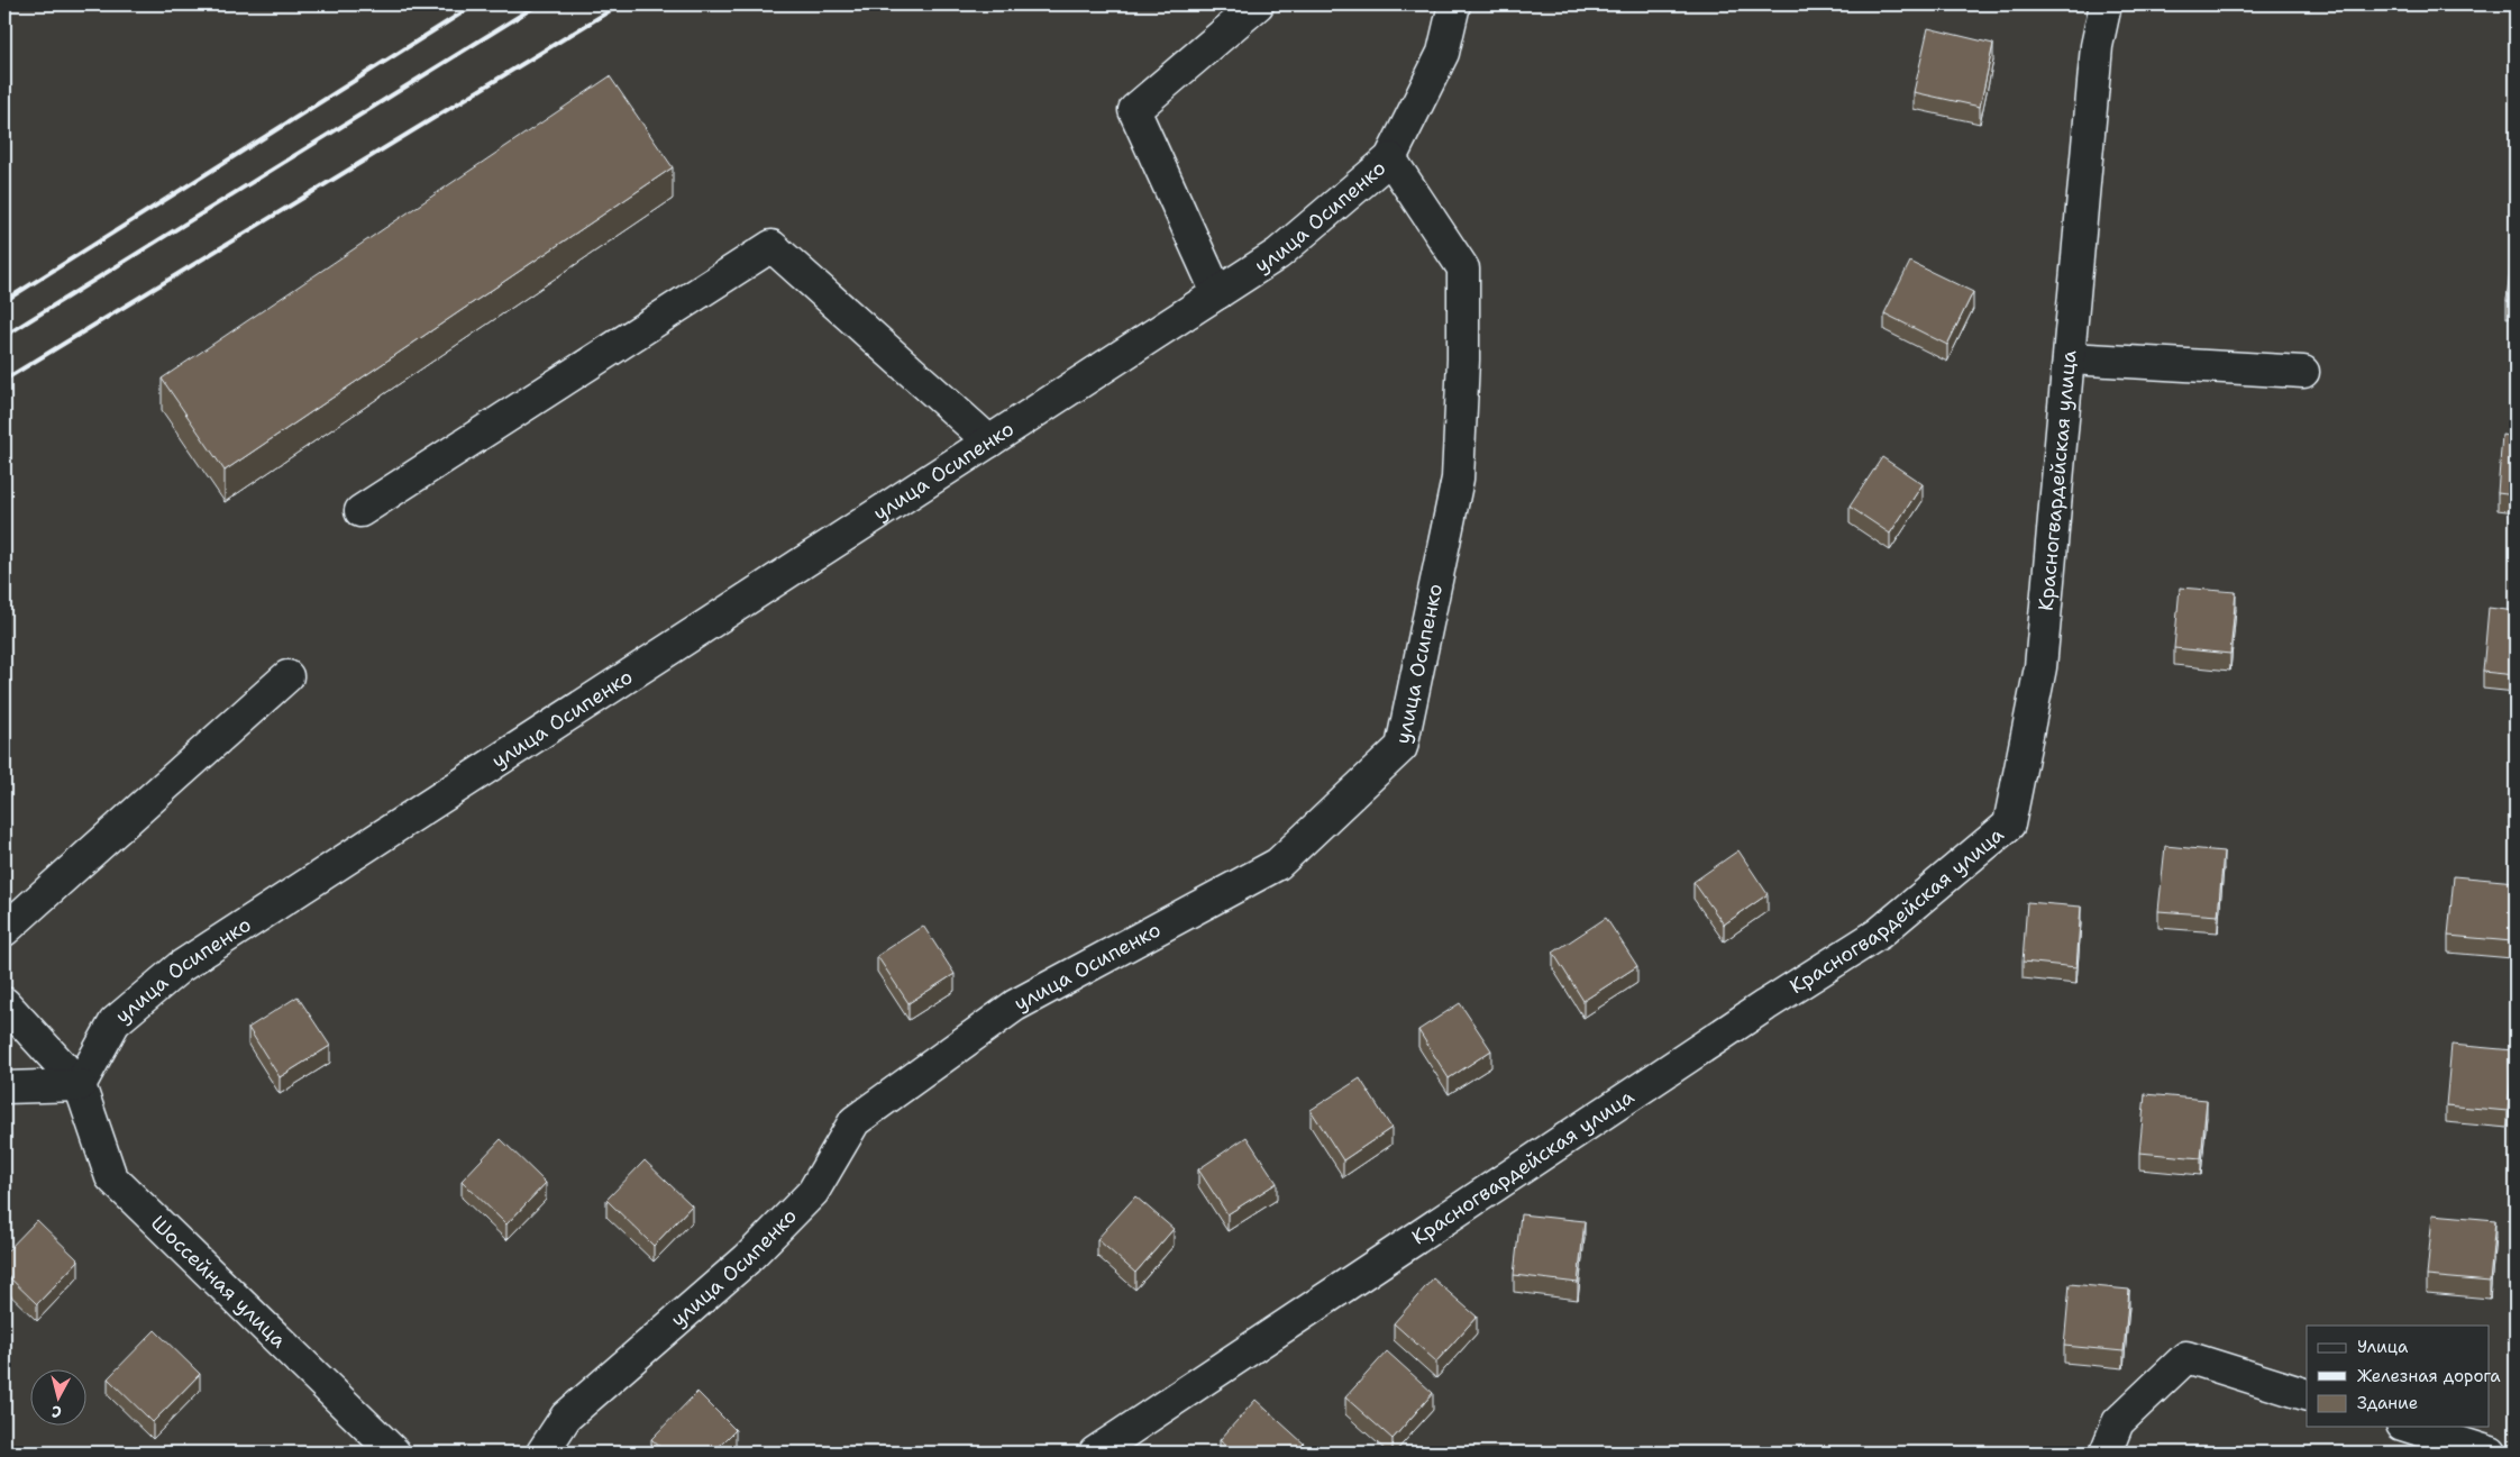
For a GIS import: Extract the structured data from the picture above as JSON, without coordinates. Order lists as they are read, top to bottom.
{
  "streets": {
    "street": ["улица Осипенко", "Красногвардейская улица", "Шоссейная улица"]
  },
  "crossings": [
    ["улица Осипенко", "Шоссейная улица"]
  ],
  "legend": ["Улица", "Железная дорога", "Здание"],
  "north": "bottom"
}
